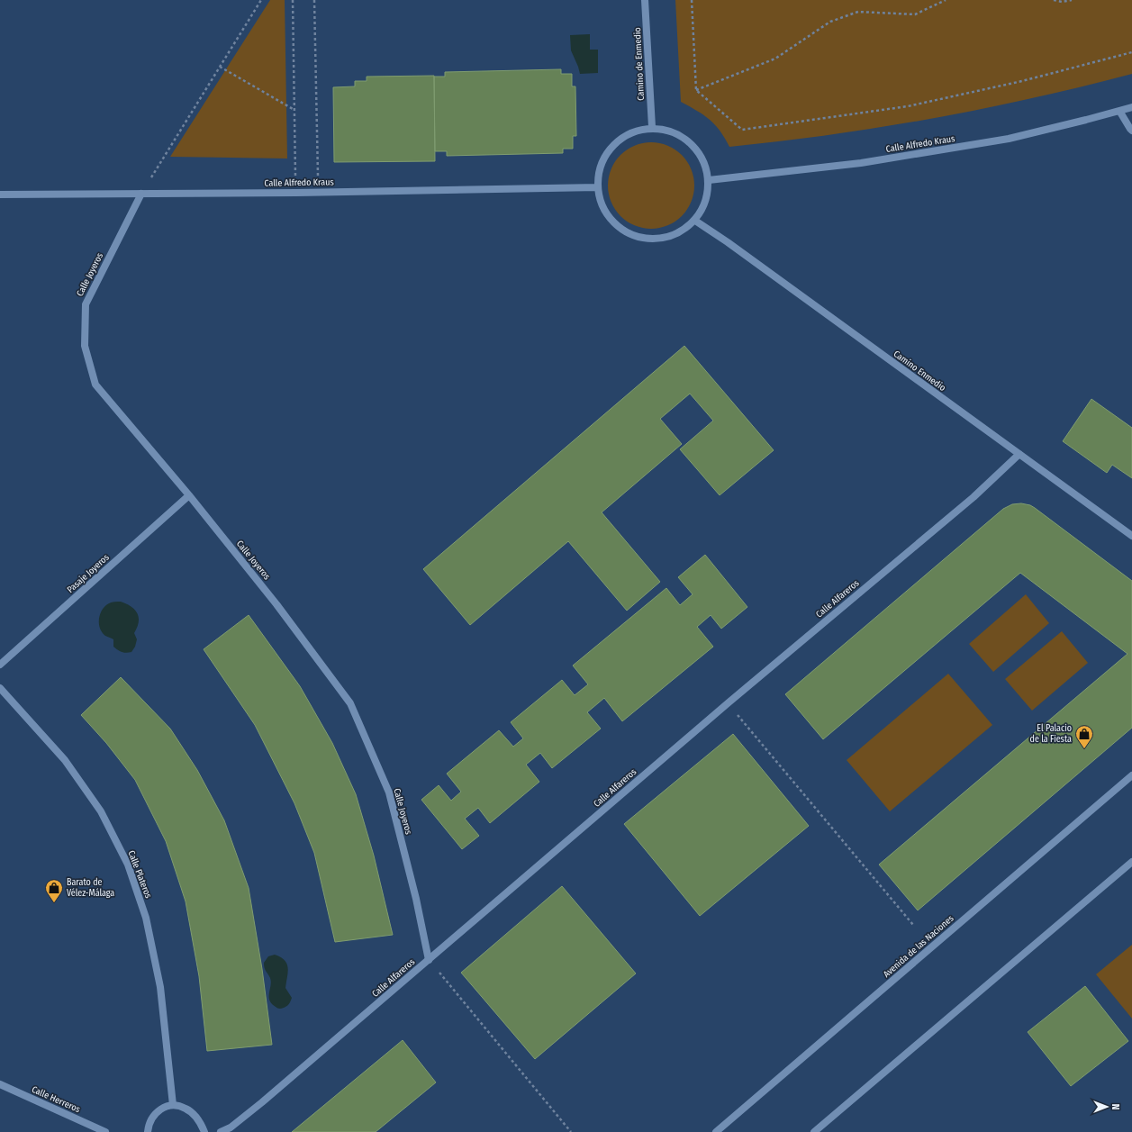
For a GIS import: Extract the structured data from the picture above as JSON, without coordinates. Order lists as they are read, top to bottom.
{
  "streets": {
    "street": [
      "Camino de Enmedio",
      "Calle Alfredo Kraus",
      "Calle Joyeros",
      "Camino Enmedio",
      "Pasaje Joyeros",
      "Calle Alfareros",
      "Calle Plateros",
      "Avenida de las Naciones",
      "Calle Herreros"
    ]
  },
  "crossings": [
    ["Camino de Enmedio", "Calle Alfredo Kraus"],
    ["Camino de Enmedio", "Camino Enmedio"],
    ["Calle Alfredo Kraus", "Calle Joyeros"],
    ["Calle Alfredo Kraus", "Camino Enmedio"],
    ["Calle Joyeros", "Pasaje Joyeros"],
    ["Calle Joyeros", "Calle Alfareros"],
    ["Camino Enmedio", "Calle Alfareros"]
  ],
  "places": {
    "shop": ["El Palacio de la Fiesta", "Barato de Vélez-Málaga"]
  },
  "north": "right"
}
